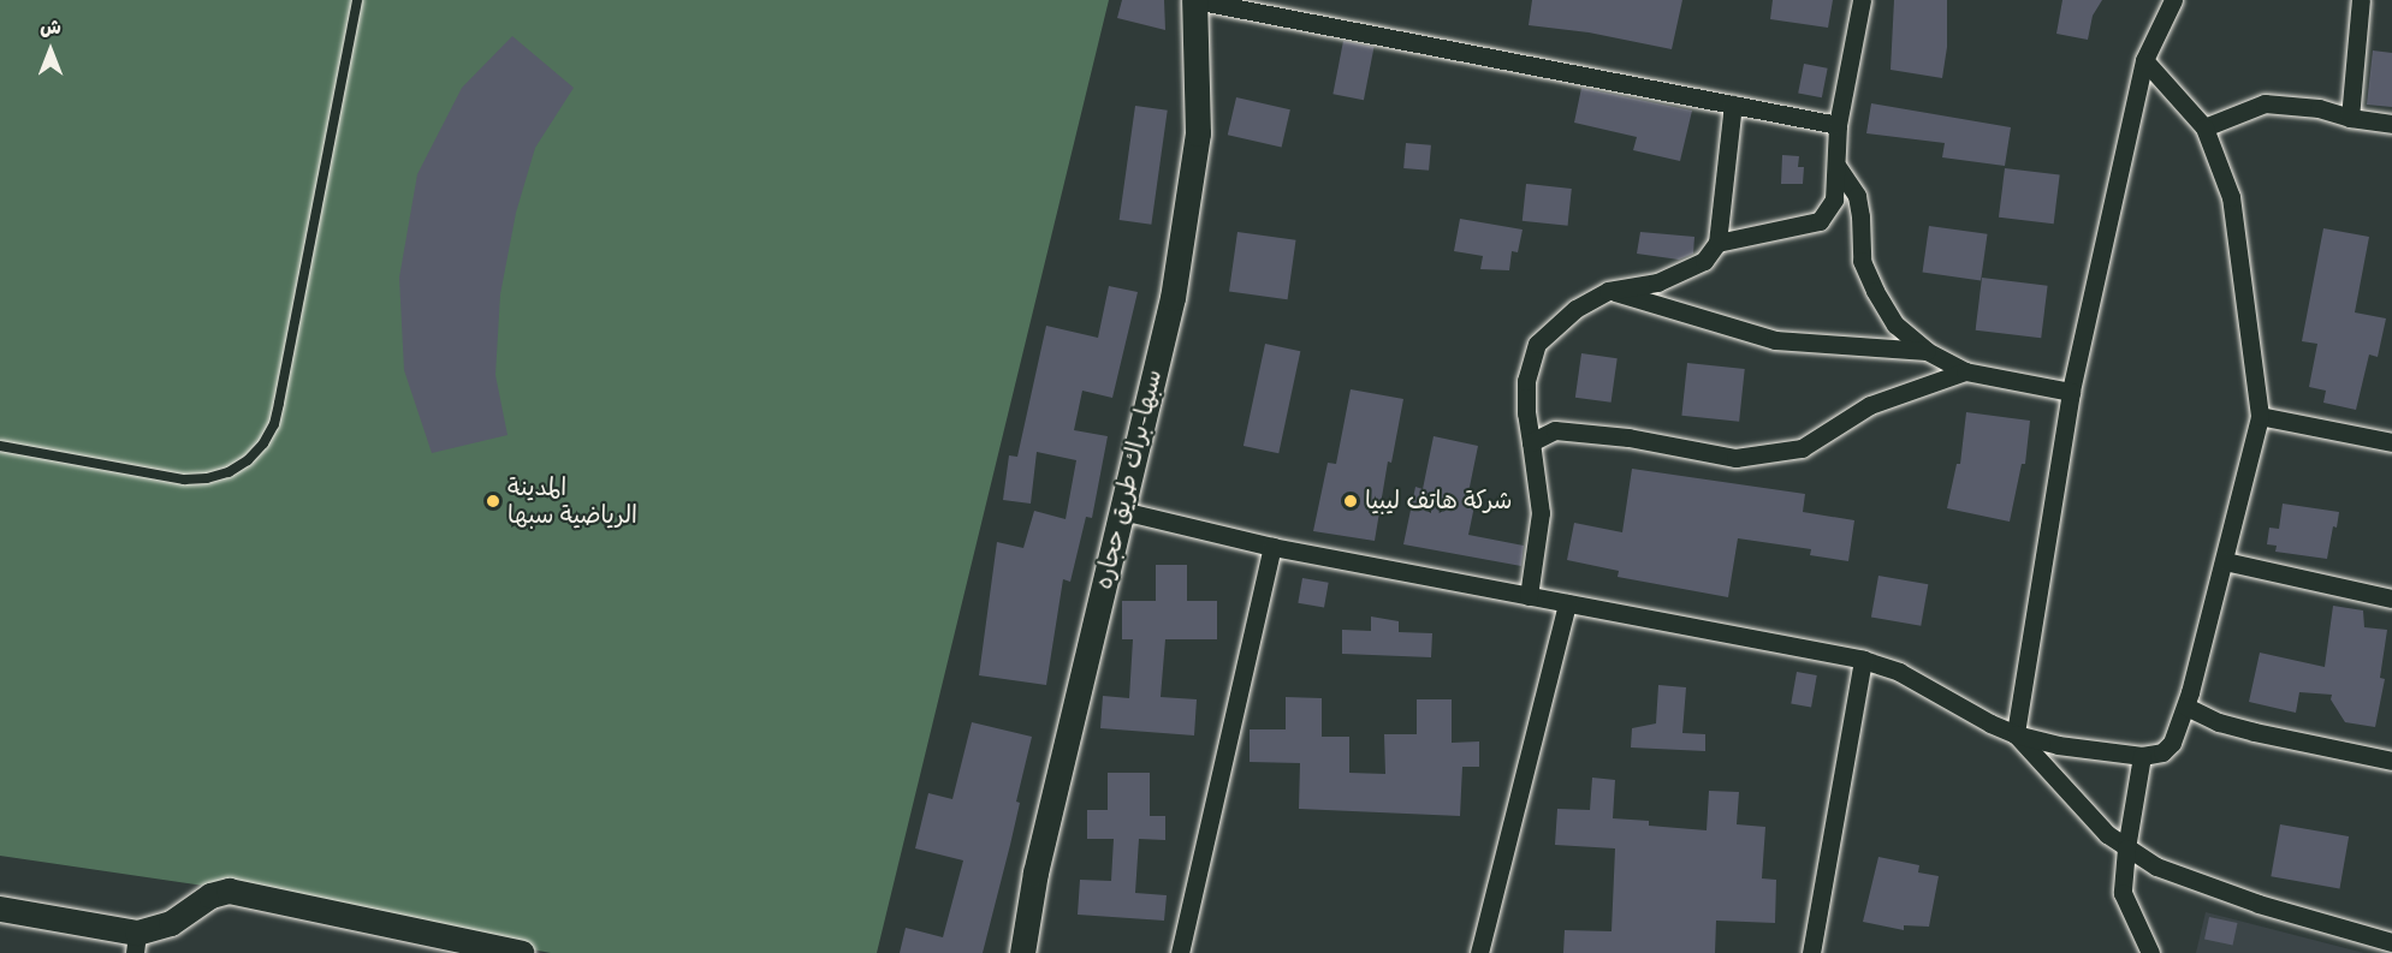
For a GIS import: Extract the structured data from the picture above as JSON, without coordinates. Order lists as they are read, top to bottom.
{
  "streets": {
    "main road": ["سبها-براك طريق حجاره"]
  },
  "places": ["المدينة الرياضية سبها", "شركة هاتف ليبيا"],
  "north": "top"
}
